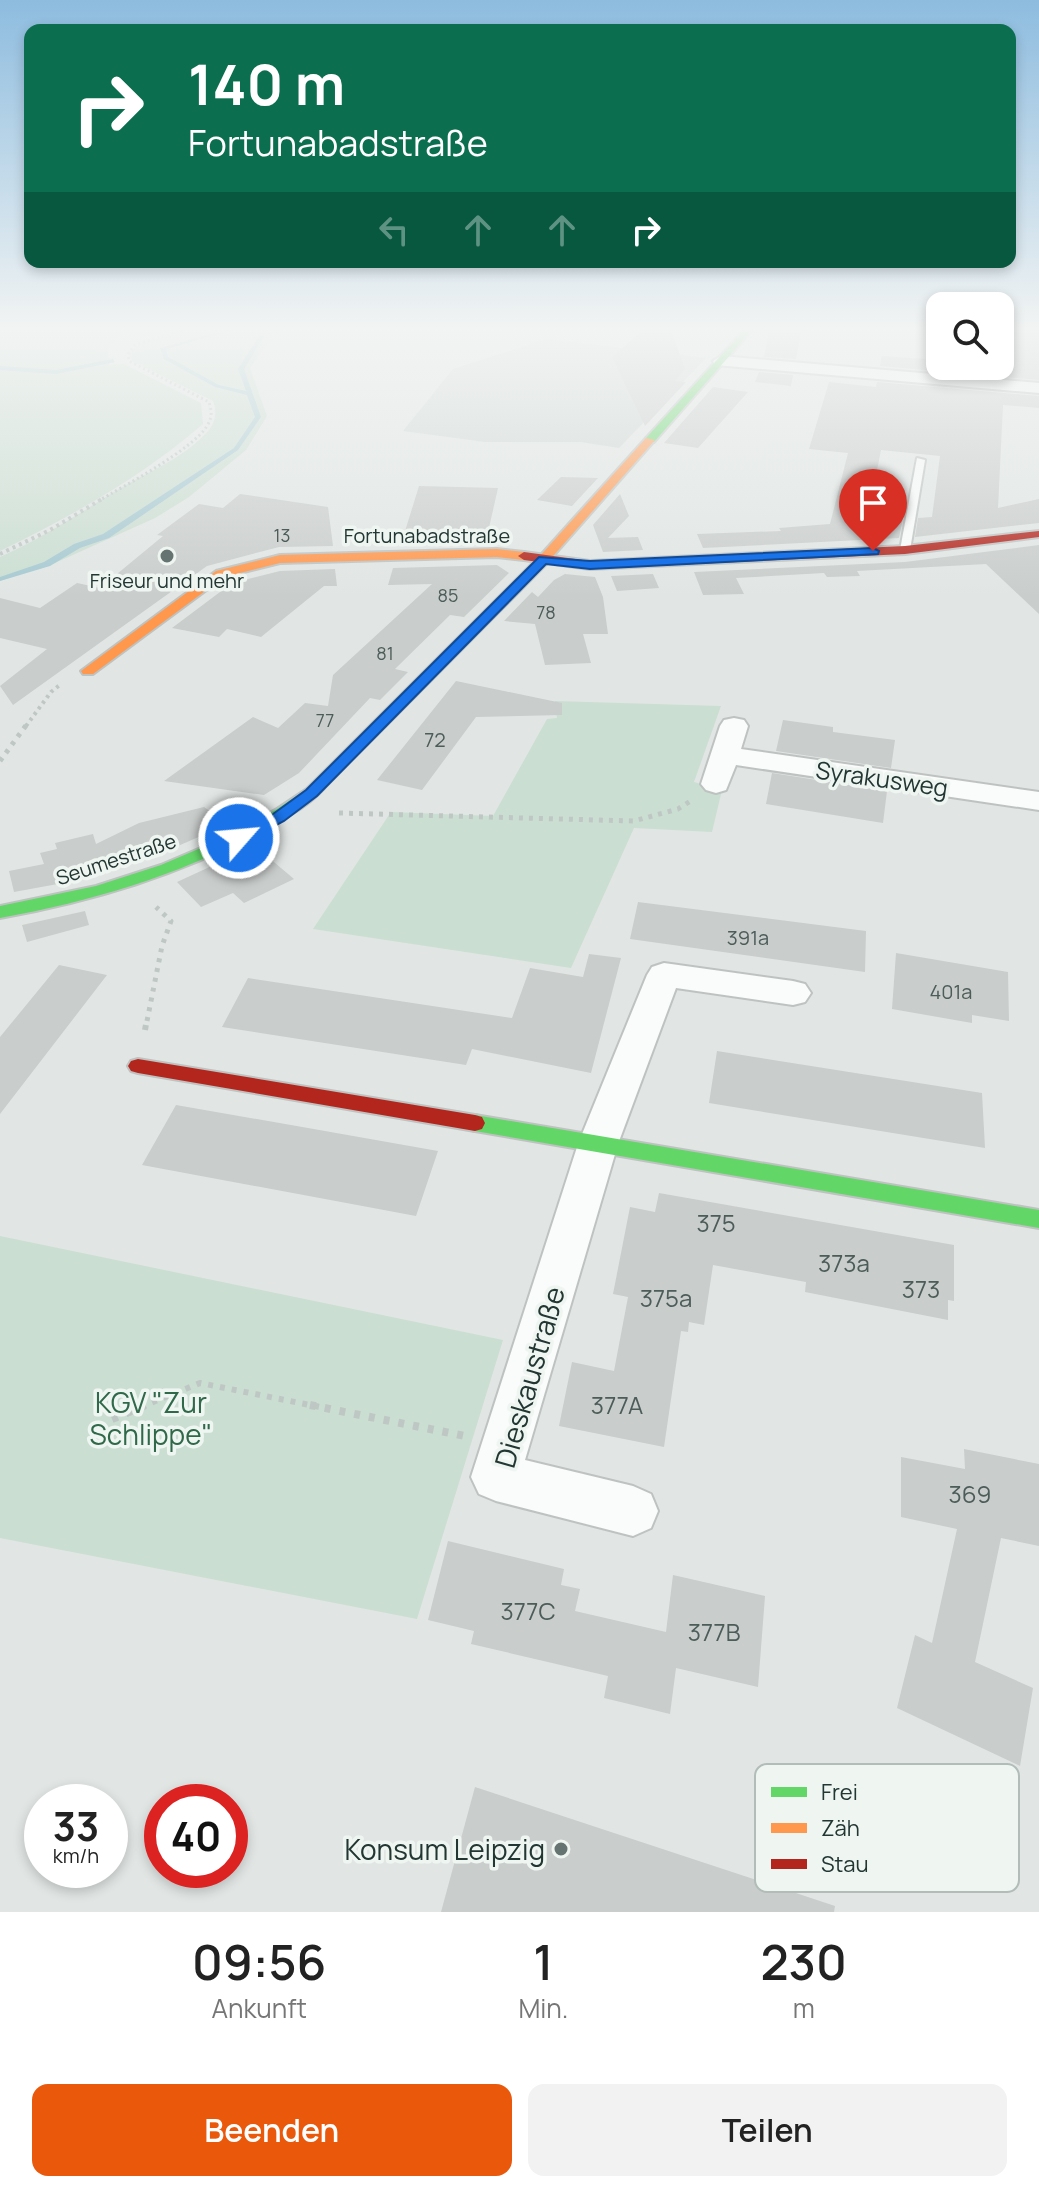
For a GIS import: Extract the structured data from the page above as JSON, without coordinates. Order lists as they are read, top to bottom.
{
  "streets": {
    "street": [
      "Fortunabadstraße",
      "Syrakusweg",
      "Seumestraße",
      "Dieskaustraße"
    ]
  },
  "crossings": [
    ["Fortunabadstraße", "Seumestraße"]
  ],
  "parks": ["KGV \"Zur Schlippe\""],
  "places": ["Friseur und mehr", "Konsum Leipzig"],
  "house_numbers": [
    "13",
    "85",
    "78",
    "81",
    "77",
    "72",
    "391a",
    "401a",
    "375",
    "373a",
    "373",
    "375a",
    "377A",
    "369",
    "377C",
    "377B"
  ],
  "legend": ["Frei", "Zäh", "Stau"],
  "page": {
    "turn": ["140 m", "Fortunabadstraße"],
    "speed": "33 km/h",
    "limit": "40",
    "eta": [
      "09:56",
      "Ankunft",
      "1",
      "Min.",
      "230",
      "m"
    ],
    "buttons": ["Beenden", "Teilen"]
  }
}
